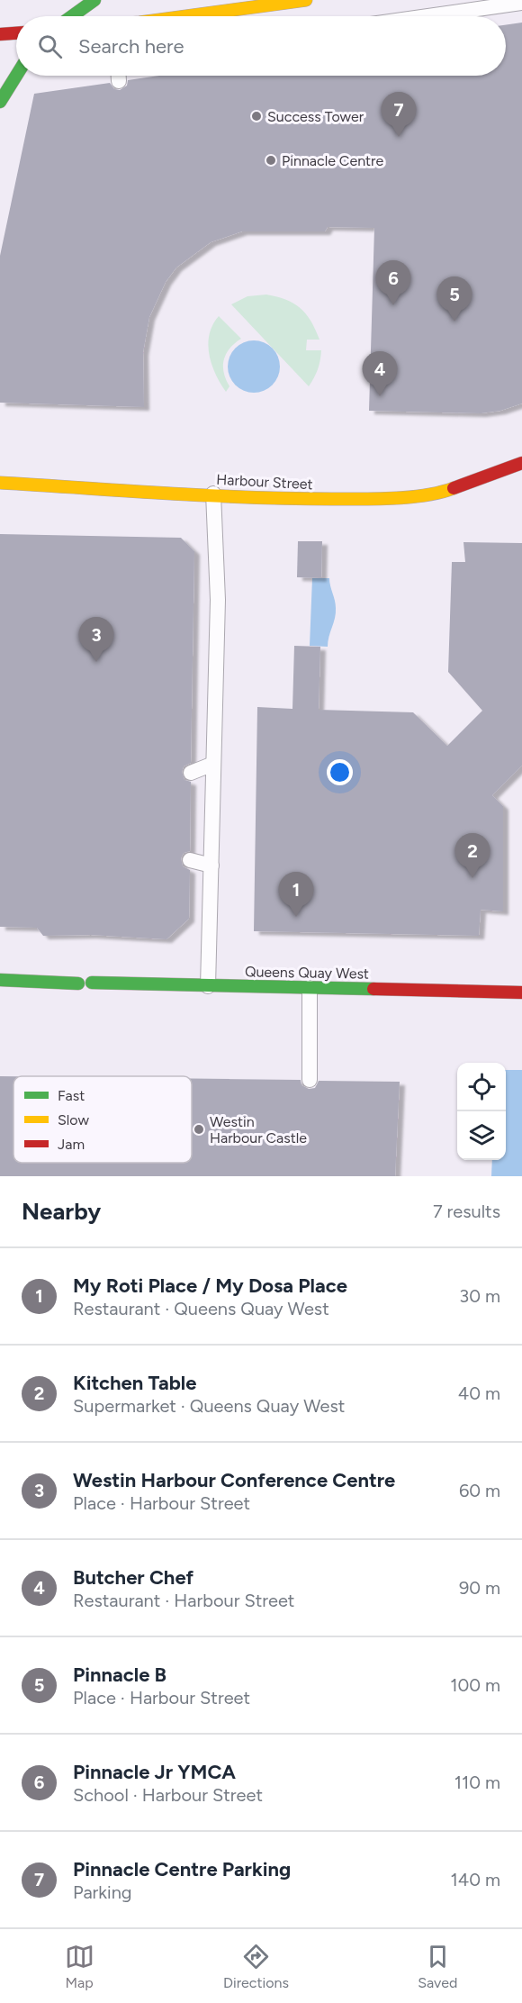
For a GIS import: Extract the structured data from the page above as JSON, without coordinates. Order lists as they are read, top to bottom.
{
  "streets": {
    "main road": ["Harbour Street", "Queens Quay West"]
  },
  "places": ["Success Tower", "Pinnacle Centre", "Westin Harbour Castle"],
  "legend": ["Fast", "Slow", "Jam"],
  "page": {
    "search": "Search here",
    "pins": [
      "7",
      "6",
      "5",
      "4",
      "3",
      "2",
      "1"
    ],
    "heading": ["Nearby", "7 results"],
    "list": [
      {
        "mark": "1",
        "name": "My Roti Place / My Dosa Place",
        "note": "Restaurant · Queens Quay West",
        "value": "30 m"
      },
      {
        "mark": "2",
        "name": "Kitchen Table",
        "note": "Supermarket · Queens Quay West",
        "value": "40 m"
      },
      {
        "mark": "3",
        "name": "Westin Harbour Conference Centre",
        "note": "Place · Harbour Street",
        "value": "60 m"
      },
      {
        "mark": "4",
        "name": "Butcher Chef",
        "note": "Restaurant · Harbour Street",
        "value": "90 m"
      },
      {
        "mark": "5",
        "name": "Pinnacle B",
        "note": "Place · Harbour Street",
        "value": "100 m"
      },
      {
        "mark": "6",
        "name": "Pinnacle Jr YMCA",
        "note": "School · Harbour Street",
        "value": "110 m"
      },
      {
        "mark": "7",
        "name": "Pinnacle Centre Parking",
        "note": "Parking",
        "value": "140 m"
      }
    ],
    "nav": ["Map", "Directions", "Saved"]
  }
}
